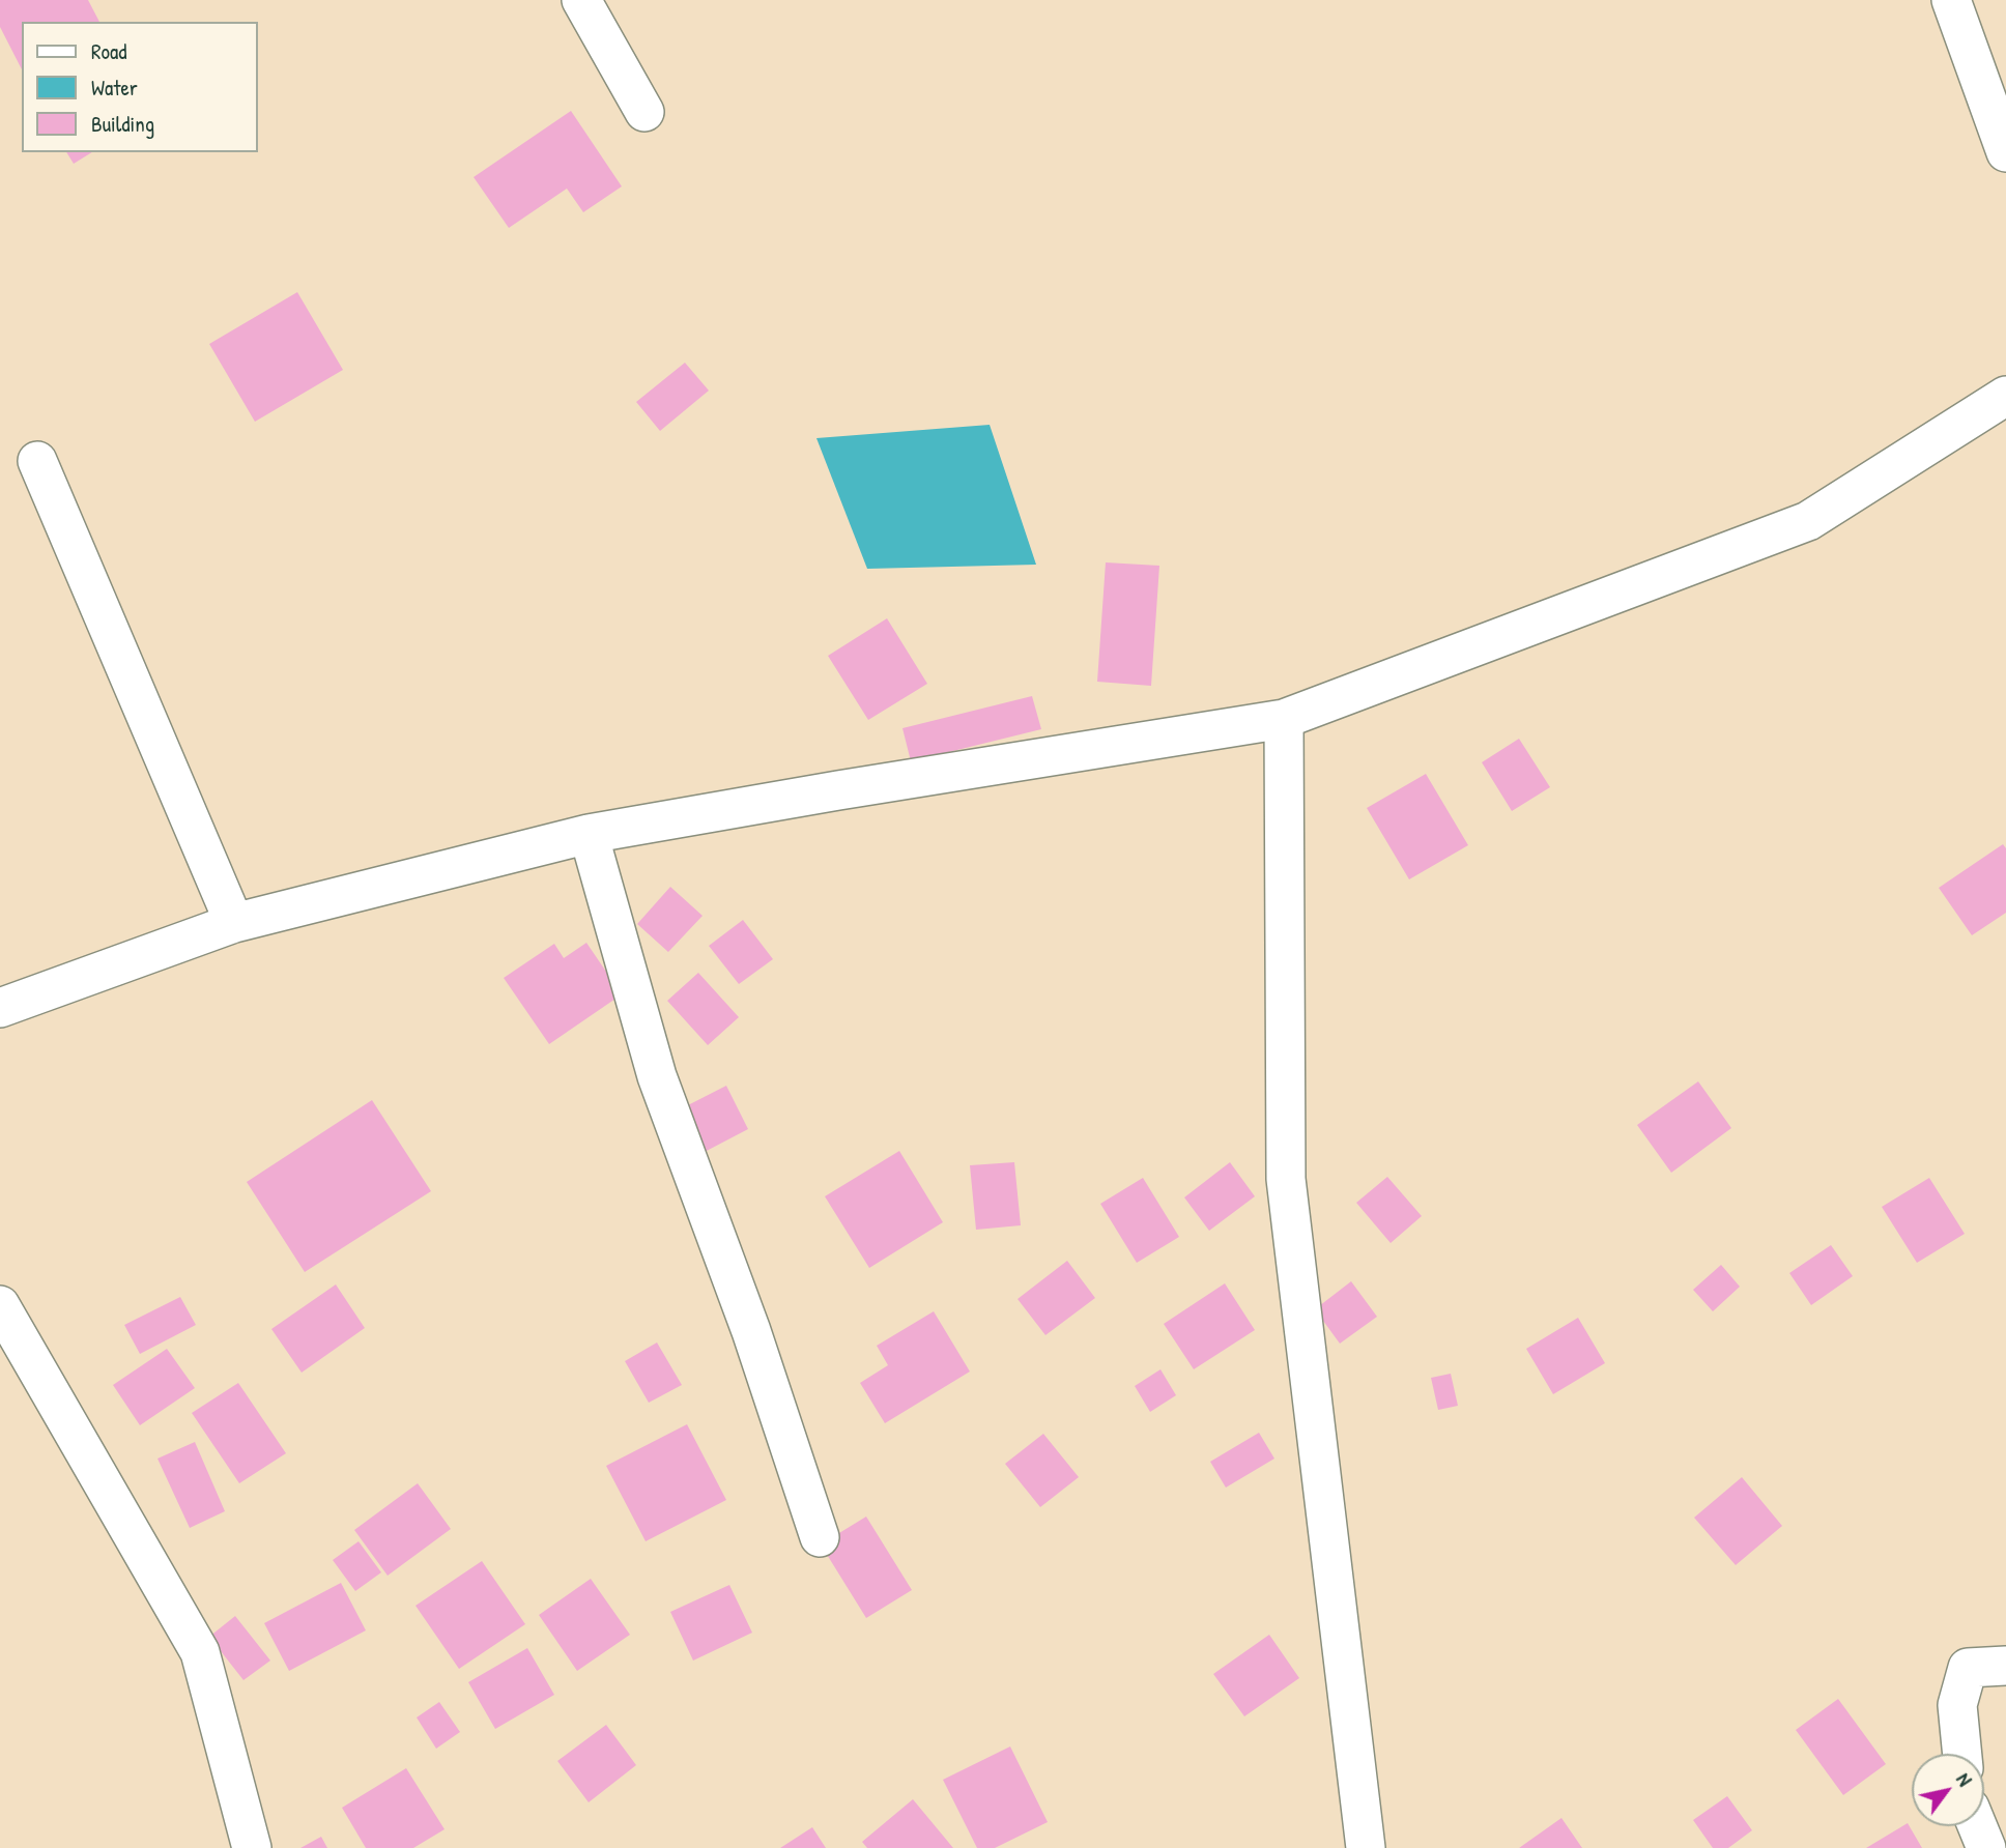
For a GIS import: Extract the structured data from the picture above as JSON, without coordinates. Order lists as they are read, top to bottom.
{
  "legend": ["Road", "Water", "Building"],
  "north": "top right"
}
